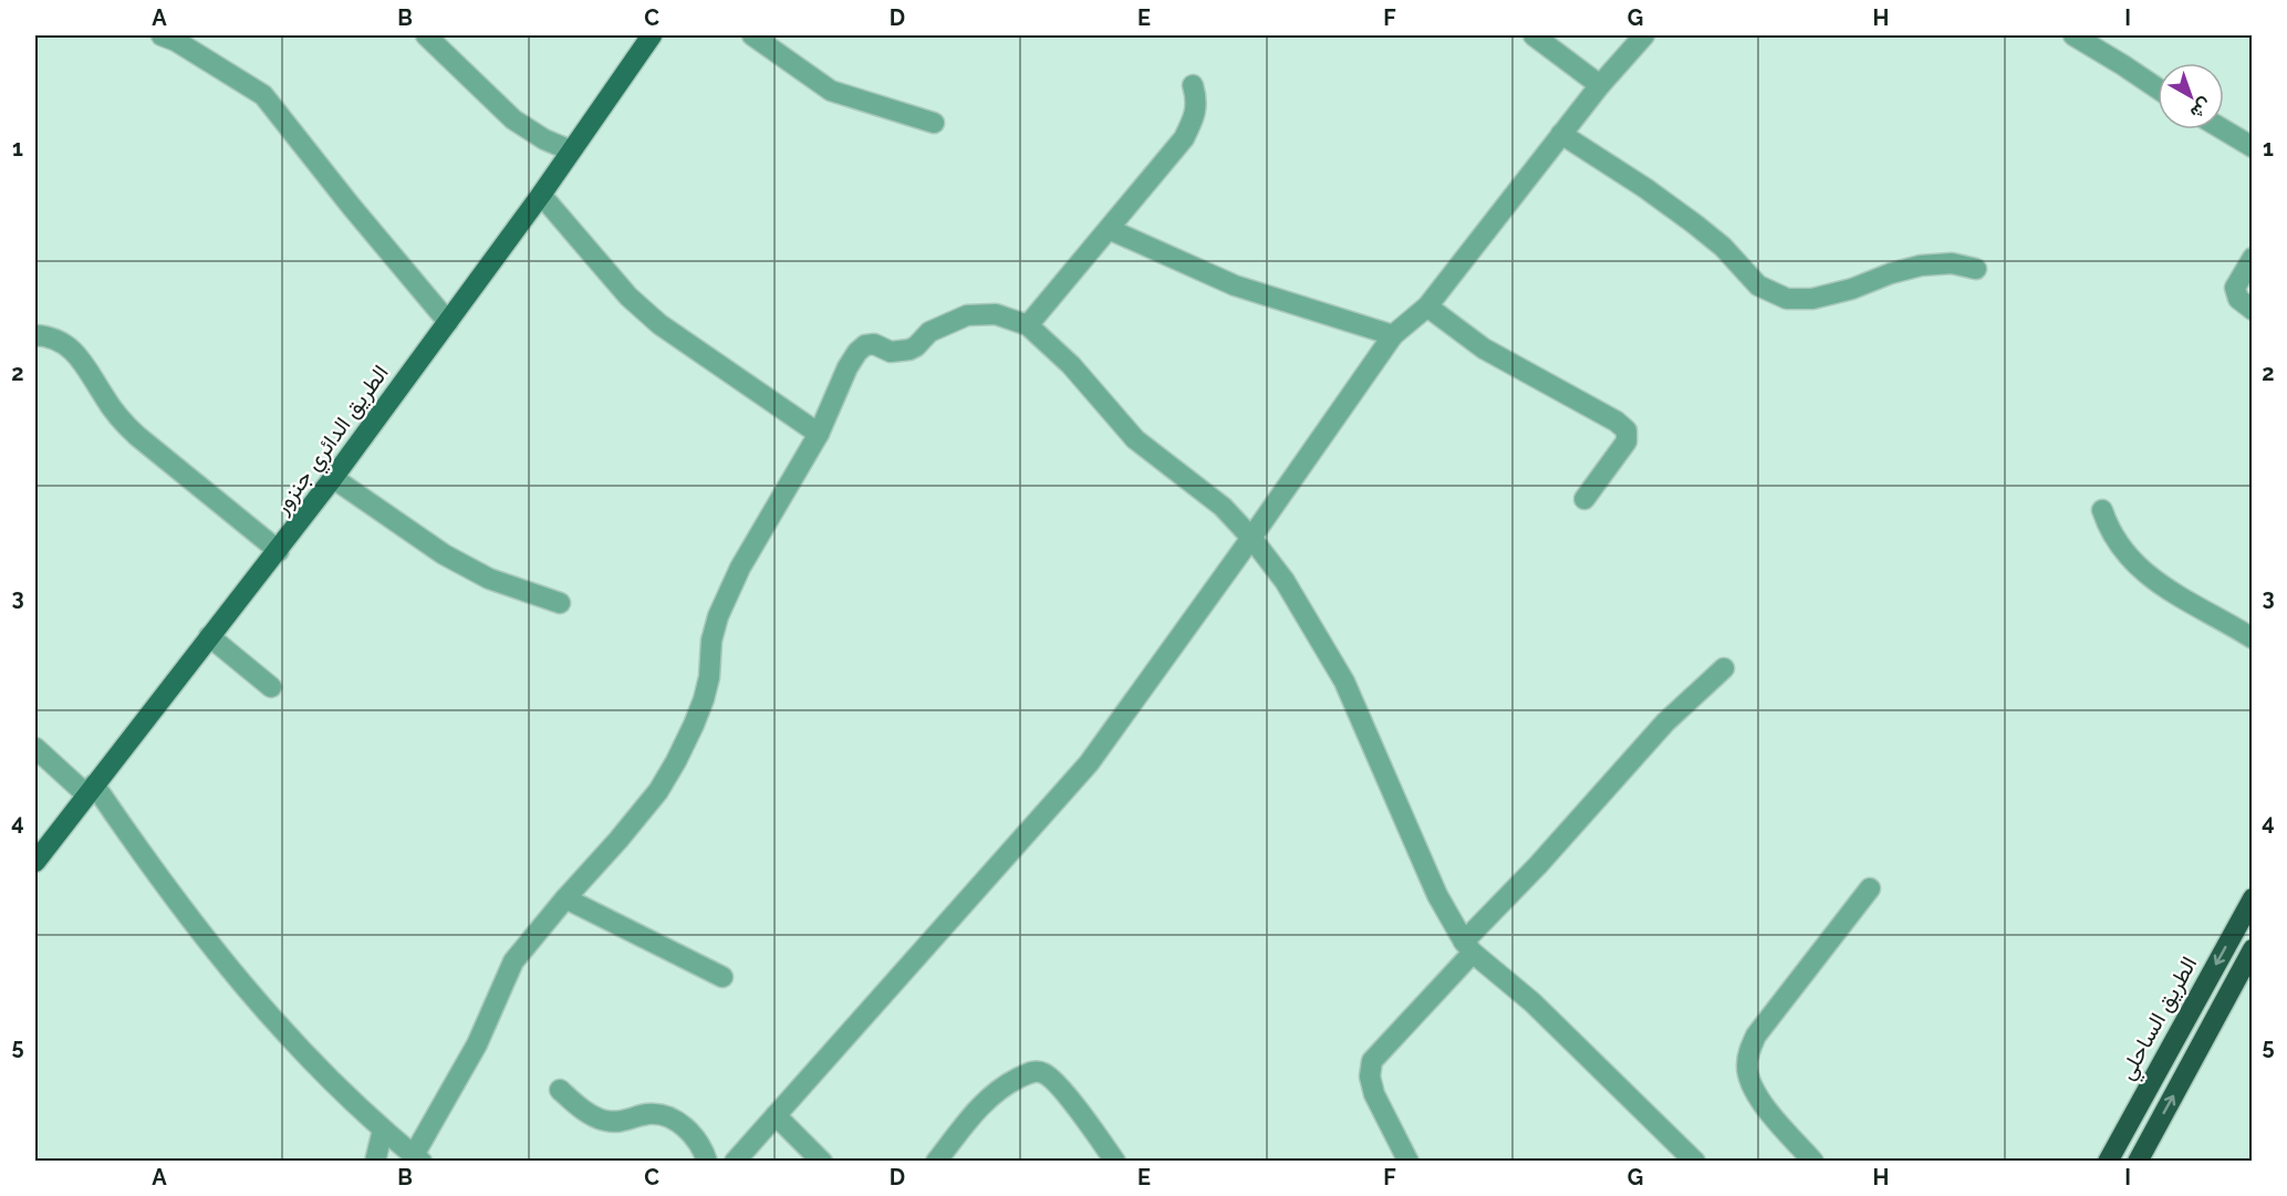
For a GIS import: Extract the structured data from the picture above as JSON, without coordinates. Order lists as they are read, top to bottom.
{
  "streets": {
    "highway": ["الطريق الساحلي"],
    "main road": ["الطريق الدائري جنزور"]
  },
  "north": "bottom right",
  "grid": {
    "columns": [
      "A",
      "B",
      "C",
      "D",
      "E",
      "F",
      "G",
      "H",
      "I"
    ],
    "rows": [
      "1",
      "2",
      "3",
      "4",
      "5"
    ]
  }
}
